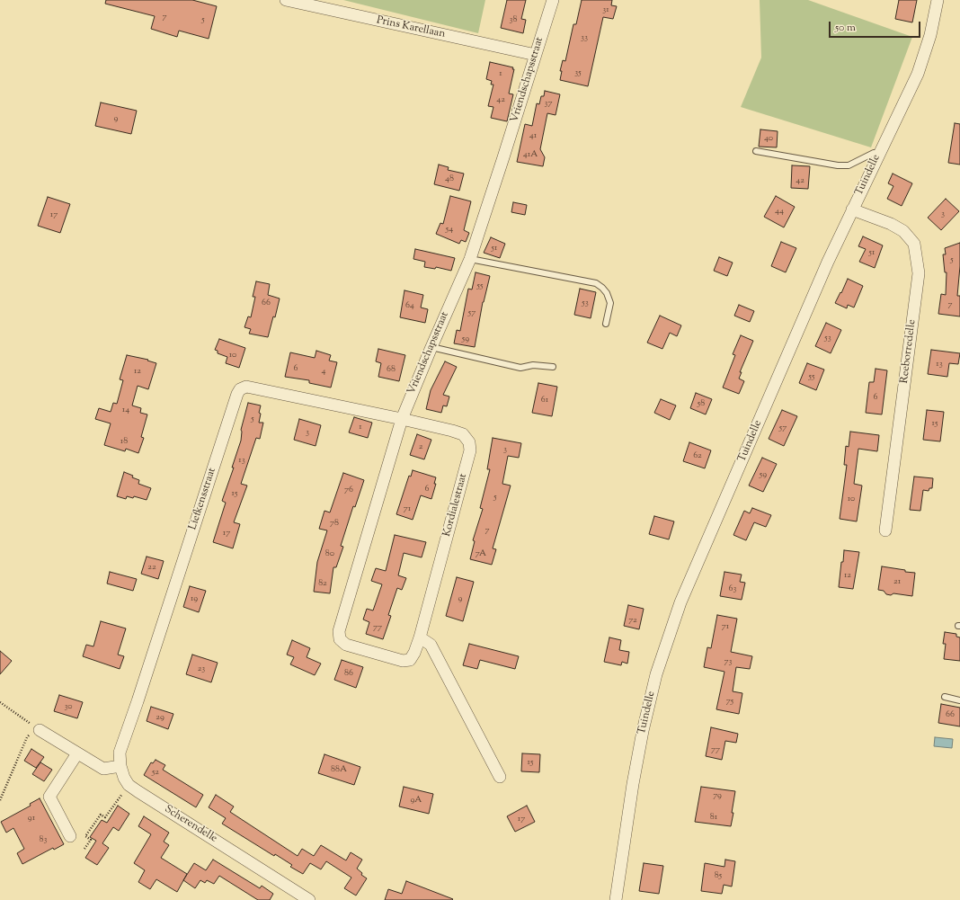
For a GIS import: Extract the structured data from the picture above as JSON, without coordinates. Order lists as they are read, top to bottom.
{
  "streets": {
    "street": [
      "Prins Karellaan",
      "Vriendschapsstraat",
      "Tuindelle",
      "Reeborredelle",
      "Liefkensstraat",
      "Kordialestraat",
      "Scherendelle"
    ]
  },
  "crossings": [
    ["Prins Karellaan", "Vriendschapsstraat"],
    ["Vriendschapsstraat", "Liefkensstraat"],
    ["Vriendschapsstraat", "Kordialestraat"],
    ["Tuindelle", "Reeborredelle"],
    ["Liefkensstraat", "Kordialestraat"]
  ],
  "house_numbers": [
    "31",
    "7",
    "5",
    "38",
    "33",
    "35",
    "1",
    "42",
    "37",
    "9",
    "41",
    "40",
    "41A",
    "48",
    "42",
    "44",
    "3",
    "17",
    "54",
    "51",
    "51",
    "5",
    "55",
    "66",
    "53",
    "7",
    "64",
    "57",
    "53",
    "59",
    "10",
    "13",
    "6",
    "68",
    "12",
    "4",
    "55",
    "6",
    "61",
    "58",
    "14",
    "5",
    "15",
    "1",
    "57",
    "3",
    "18",
    "2",
    "3",
    "62",
    "13",
    "59",
    "6",
    "76",
    "15",
    "5",
    "10",
    "71",
    "78",
    "7",
    "17",
    "80",
    "7A",
    "22",
    "12",
    "21",
    "82",
    "63",
    "19",
    "9",
    "72",
    "71",
    "77",
    "73",
    "23",
    "86",
    "75",
    "30",
    "66",
    "29",
    "77",
    "15",
    "88A",
    "52",
    "79",
    "9A",
    "81",
    "91",
    "17",
    "83",
    "85"
  ],
  "scale_bar": "50 m"
}
